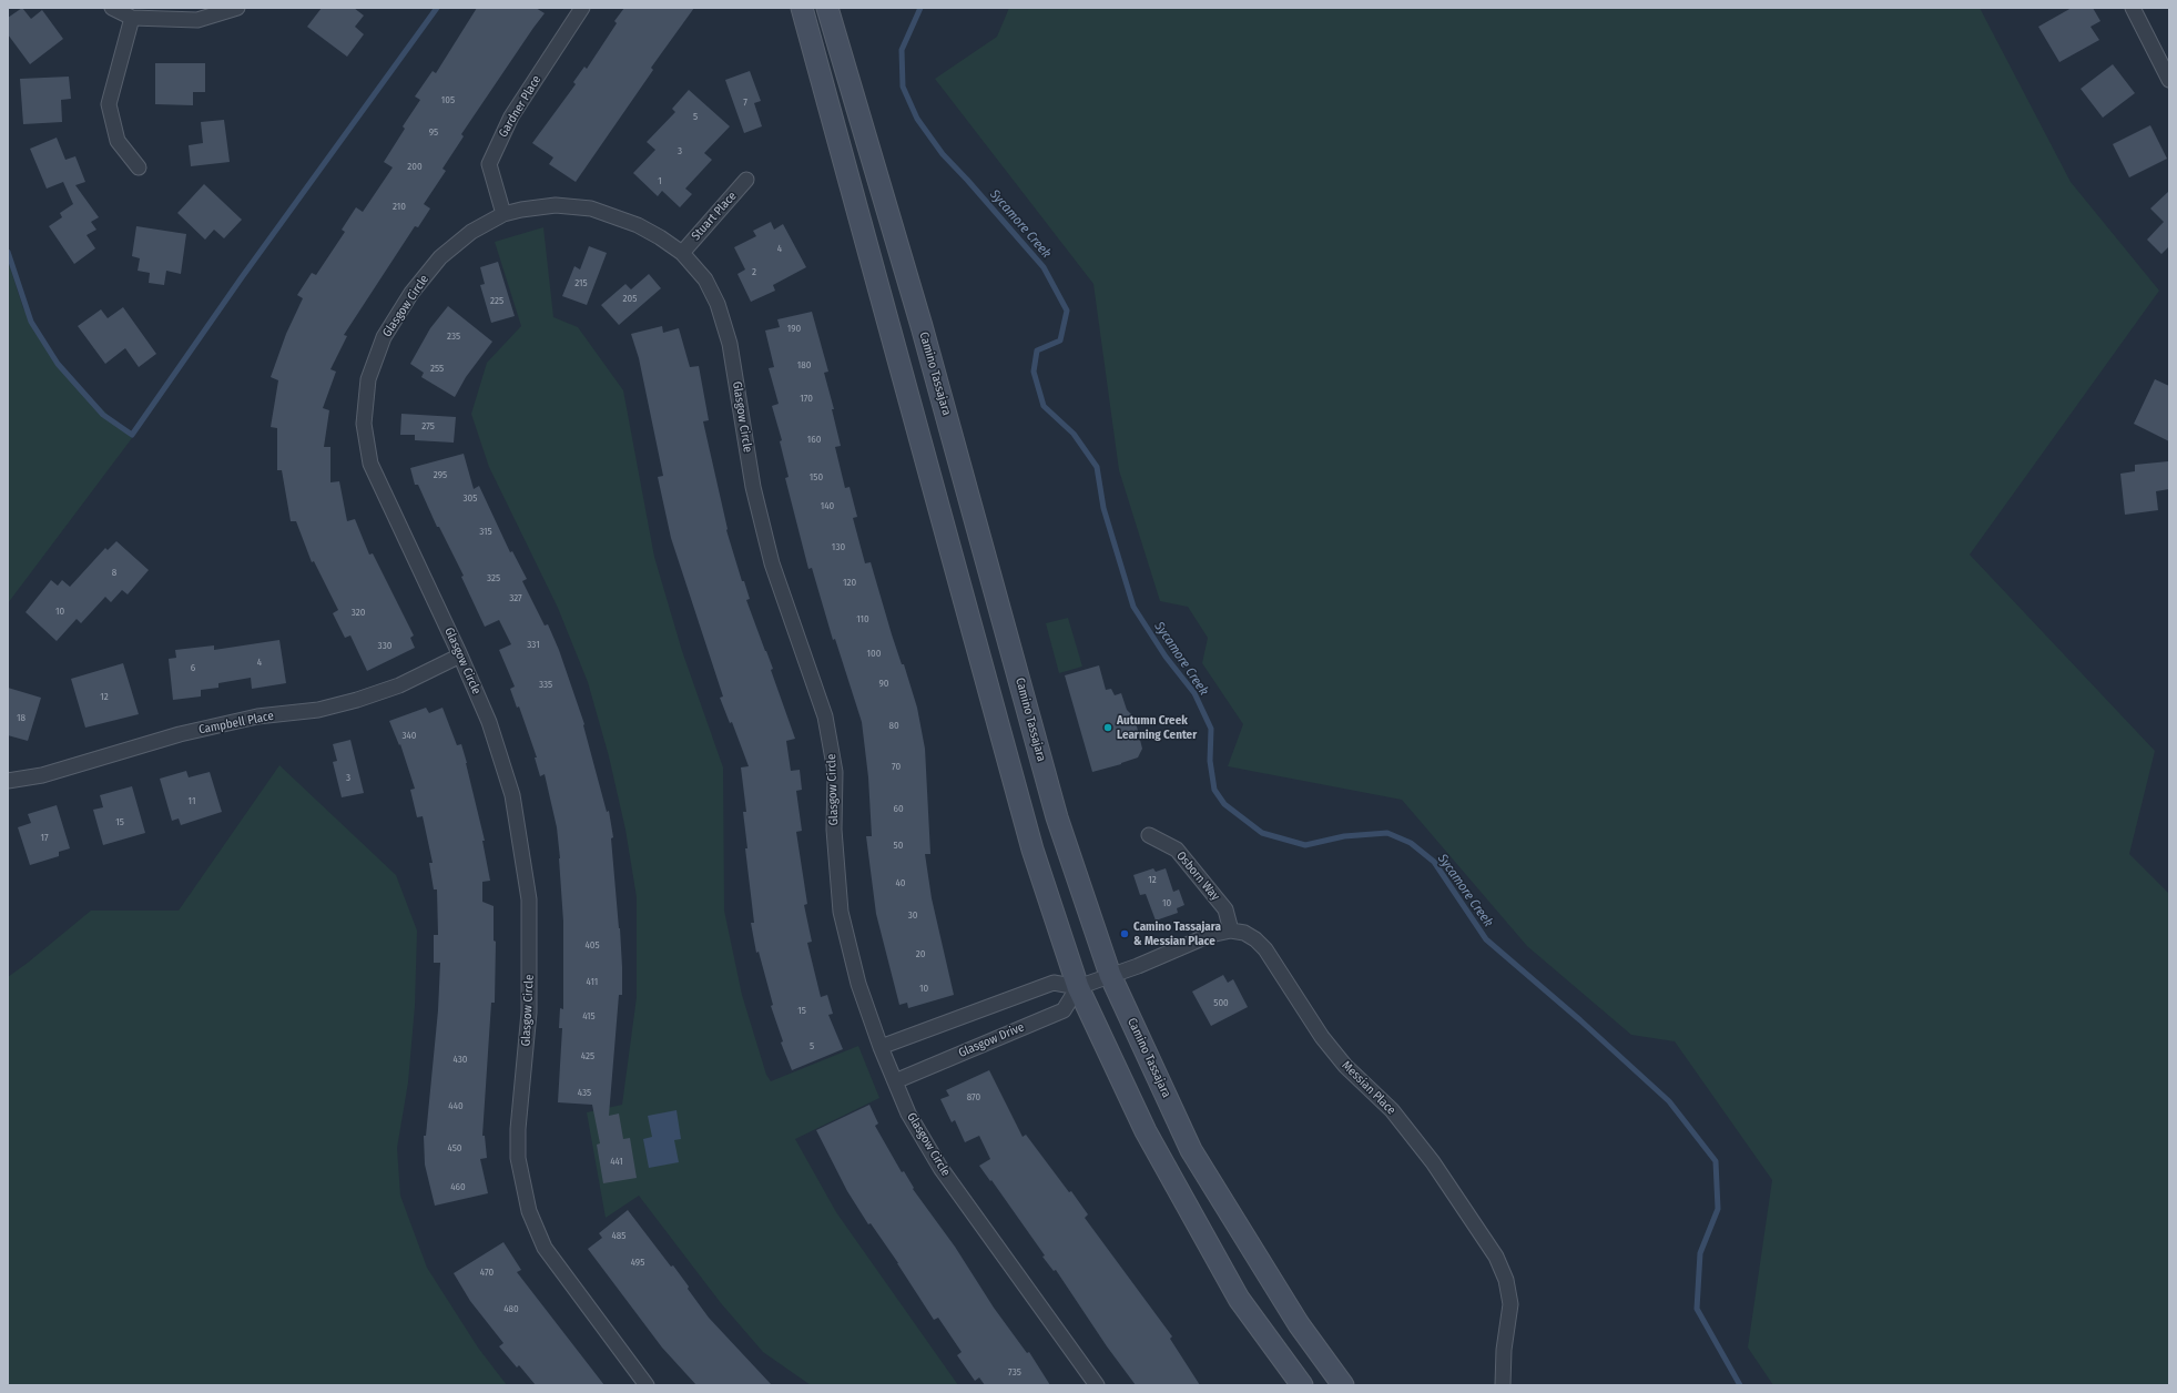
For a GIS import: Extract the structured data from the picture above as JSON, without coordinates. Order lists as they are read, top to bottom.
{
  "streets": {
    "main road": ["Camino Tassajara"],
    "street": [
      "Gardner Place",
      "Stuart Place",
      "Glasgow Circle",
      "Campbell Place",
      "Osborn Way",
      "Glasgow Drive",
      "Messian Place"
    ]
  },
  "crossings": [
    ["Gardner Place", "Glasgow Circle"],
    ["Stuart Place", "Glasgow Circle"],
    ["Glasgow Circle", "Campbell Place"],
    ["Glasgow Circle", "Glasgow Drive"],
    ["Camino Tassajara", "Messian Place"],
    ["Osborn Way", "Messian Place"]
  ],
  "water": ["Sycamore Creek"],
  "places": ["Autumn Creek Learning Center", "Camino Tassajara & Messian Place"],
  "house_numbers": [
    "105",
    "7",
    "5",
    "95",
    "3",
    "200",
    "1",
    "210",
    "4",
    "2",
    "215",
    "205",
    "225",
    "190",
    "235",
    "180",
    "255",
    "170",
    "275",
    "160",
    "295",
    "150",
    "305",
    "140",
    "315",
    "130",
    "8",
    "325",
    "120",
    "327",
    "10",
    "320",
    "110",
    "331",
    "330",
    "100",
    "4",
    "6",
    "90",
    "335",
    "12",
    "18",
    "80",
    "340",
    "70",
    "3",
    "11",
    "60",
    "15",
    "17",
    "50",
    "12",
    "40",
    "10",
    "30",
    "405",
    "20",
    "411",
    "10",
    "500",
    "15",
    "415",
    "5",
    "425",
    "430",
    "435",
    "870",
    "440",
    "450",
    "441",
    "460",
    "485",
    "495",
    "470",
    "480",
    "735"
  ]
}
